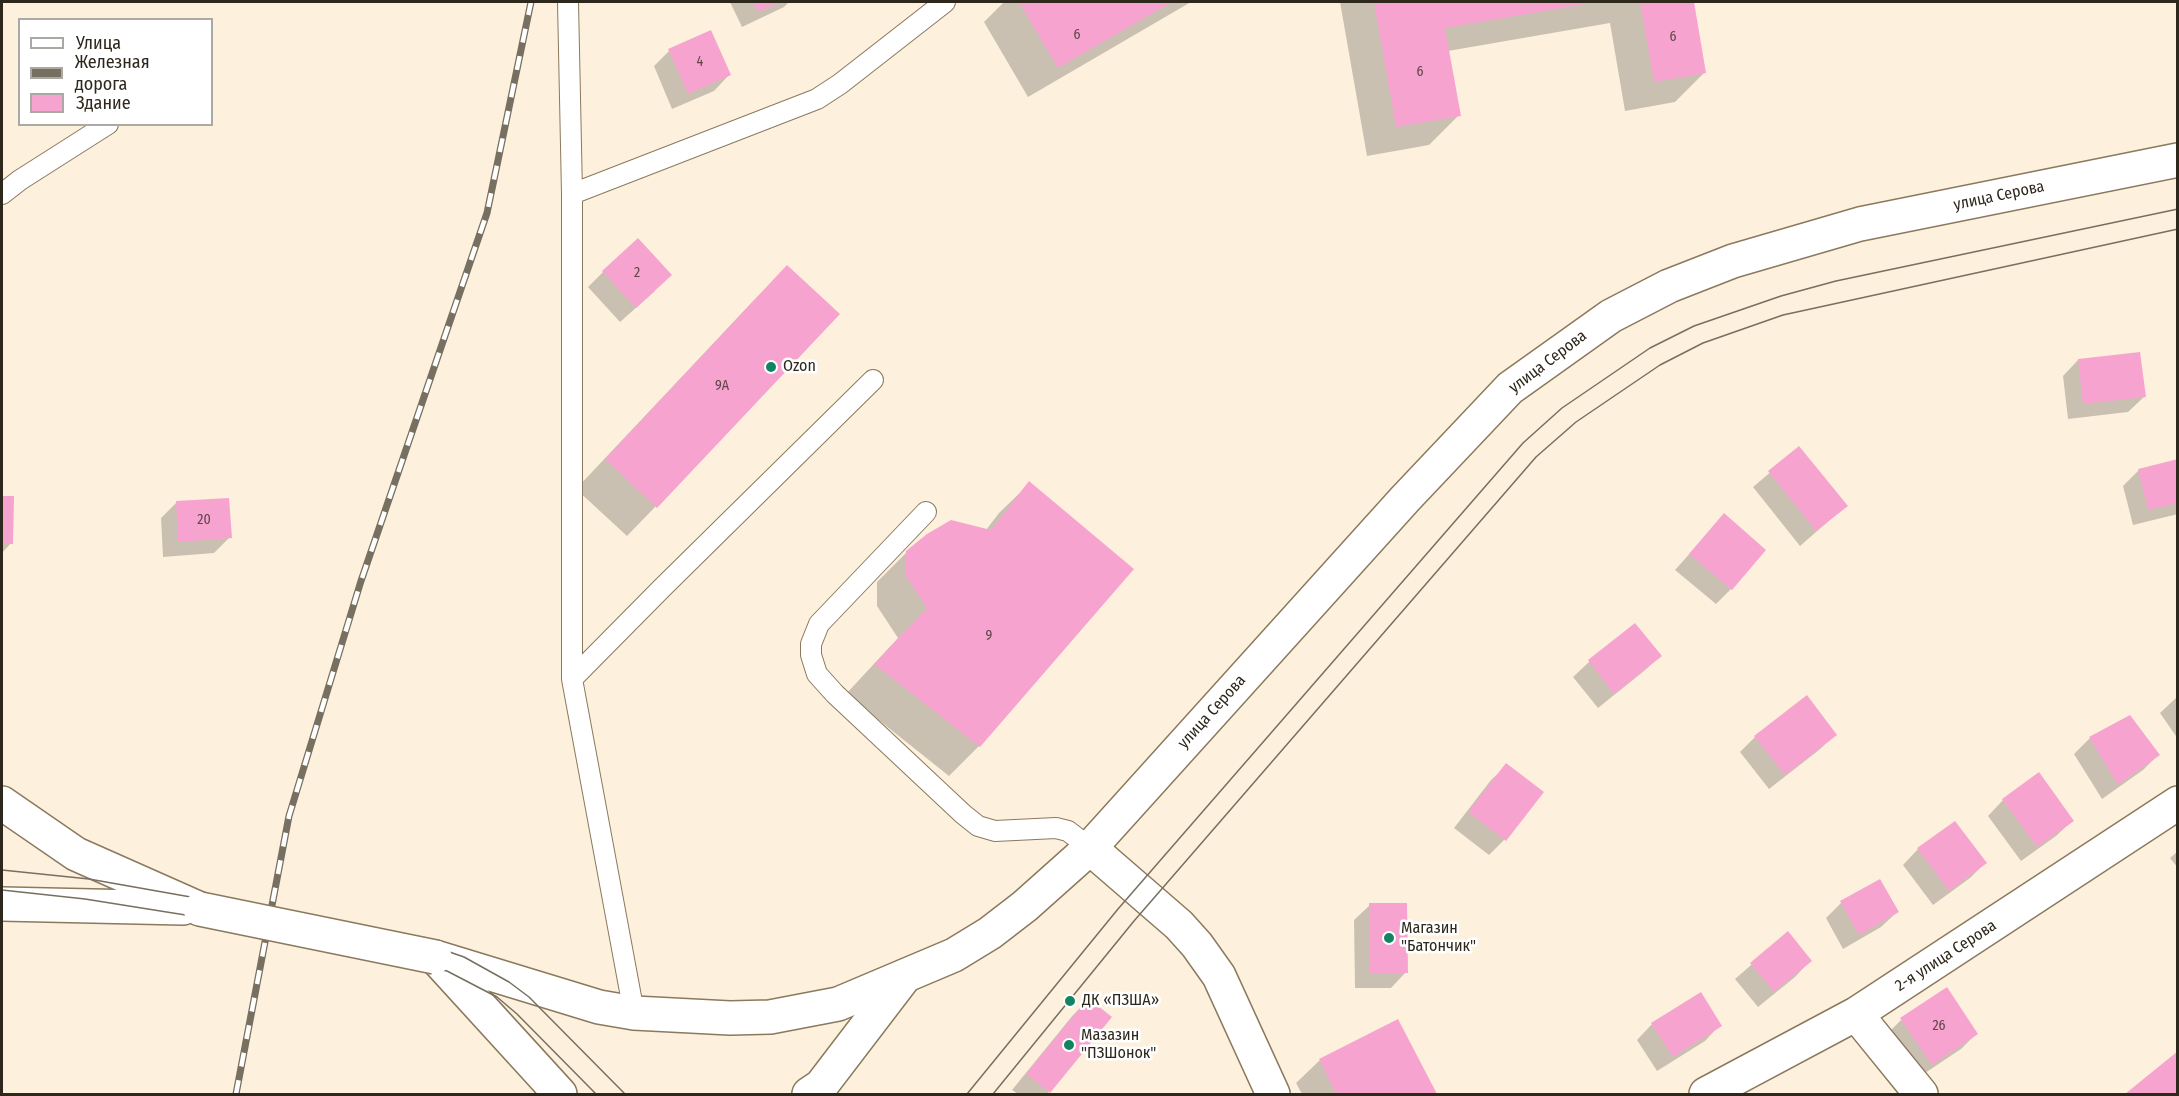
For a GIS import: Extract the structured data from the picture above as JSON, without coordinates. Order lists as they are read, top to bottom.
{
  "streets": {
    "main road": ["улица Серова", "2-я улица Серова"]
  },
  "places": [
    "Ozon",
    "Магазин \"Батончик\"",
    "ДК «ПЗША»",
    "Мазазин \"ПЗШонок\""
  ],
  "house_numbers": [
    "6",
    "6",
    "4",
    "6",
    "2",
    "9А",
    "20",
    "9",
    "26"
  ],
  "legend": ["Улица", "Железная дорога", "Здание"]
}
